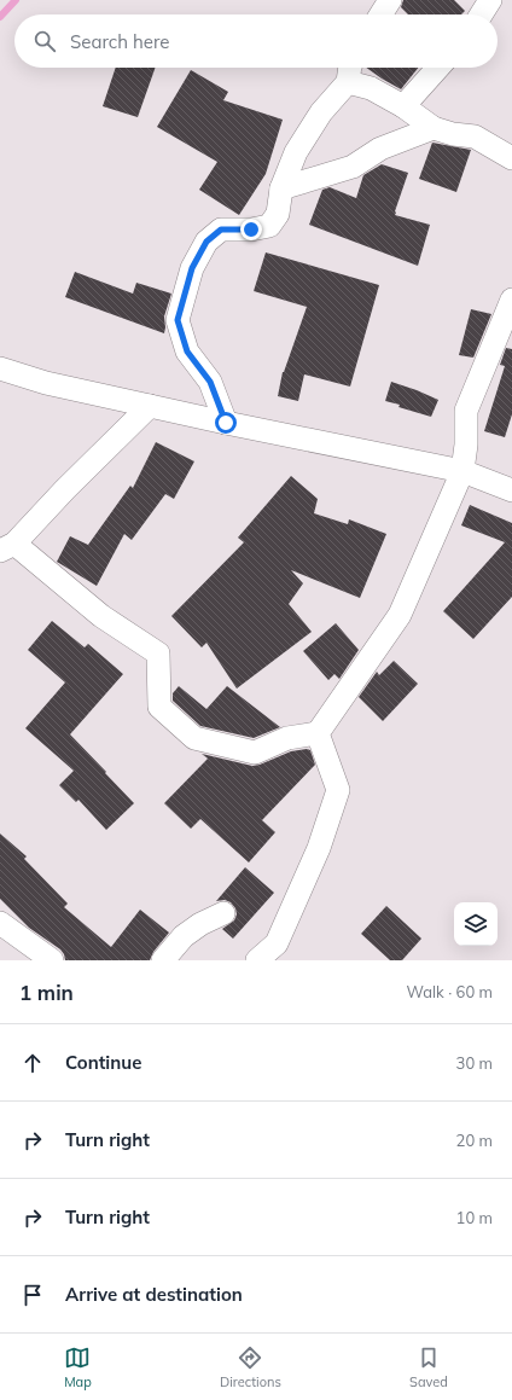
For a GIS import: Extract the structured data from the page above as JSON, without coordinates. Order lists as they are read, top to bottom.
{
  "page": {
    "search": "Search here",
    "heading": ["1 min", "Walk · 60 m"],
    "list": [
      ["Continue", "30 m"],
      ["Turn right", "20 m"],
      ["Turn right", "10 m"],
      "Arrive at destination"
    ],
    "nav": ["Map", "Directions", "Saved"]
  }
}
